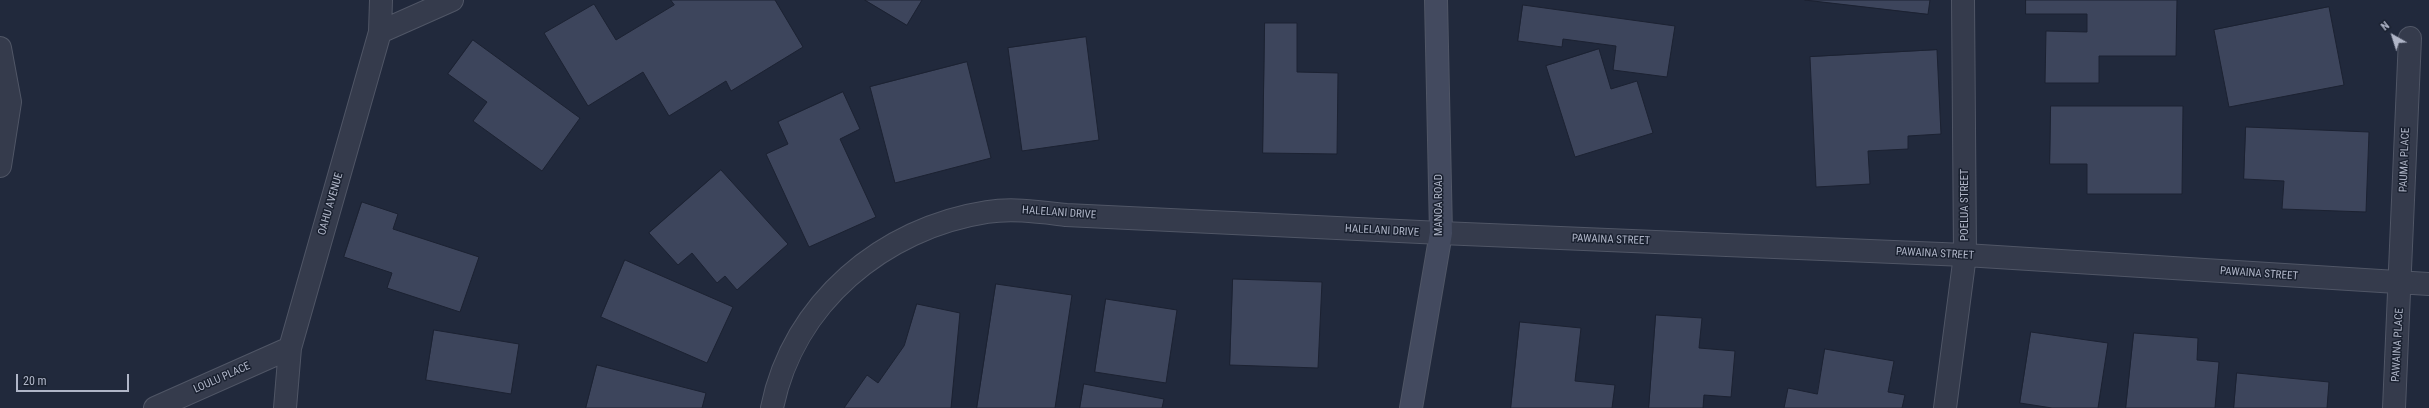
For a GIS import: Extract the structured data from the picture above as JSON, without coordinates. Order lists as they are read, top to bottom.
{
  "streets": {
    "street": [
      "PAUMA PLACE",
      "OAHU AVENUE",
      "MANOA ROAD",
      "POELUA STREET",
      "HALELANI DRIVE",
      "PAWAINA STREET",
      "PAWAINA PLACE",
      "LOULU PLACE"
    ]
  },
  "crossings": [
    ["PAUMA PLACE", "PAWAINA STREET"],
    ["PAUMA PLACE", "PAWAINA PLACE"],
    ["OAHU AVENUE", "LOULU PLACE"],
    ["MANOA ROAD", "HALELANI DRIVE"],
    ["MANOA ROAD", "PAWAINA STREET"],
    ["POELUA STREET", "PAWAINA STREET"],
    ["HALELANI DRIVE", "PAWAINA STREET"],
    ["PAWAINA STREET", "PAWAINA PLACE"]
  ],
  "scale_bar": "20 m",
  "north": "top left"
}
